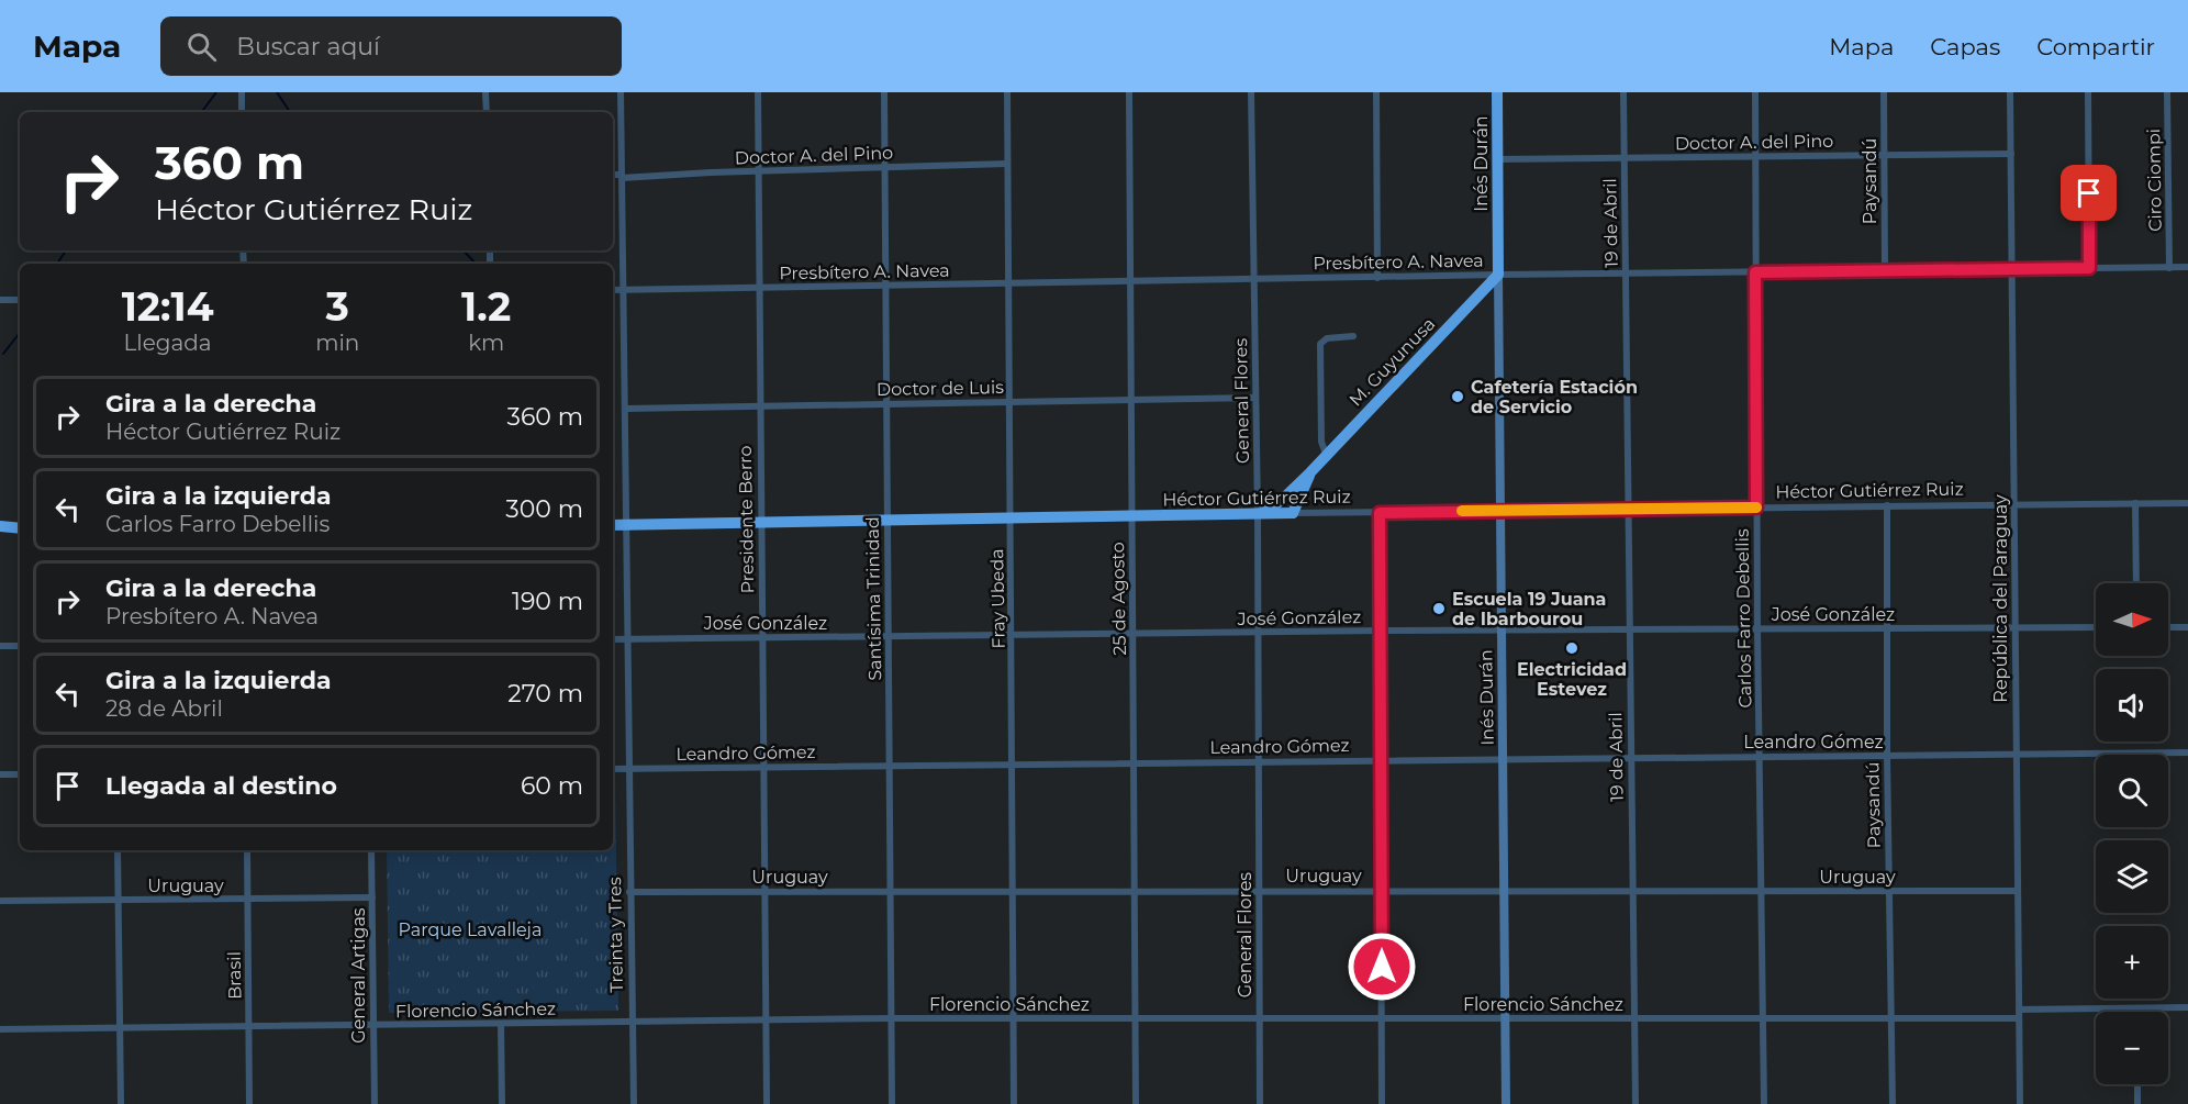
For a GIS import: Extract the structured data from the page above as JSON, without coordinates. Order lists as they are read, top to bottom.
{
  "streets": {
    "highway": ["Inés Durán", "M. Guyunusa", "Héctor Gutiérrez Ruiz"],
    "street": [
      "Doctor A. del Pino",
      "Ciro Ciompi",
      "Paysandú",
      "19 de Abril",
      "Presbítero A. Navea",
      "Doctor de Luis",
      "General Flores",
      "Presidente Berro",
      "Santísima Trinidad",
      "Fray Ubeda",
      "25 de Agosto",
      "República del Paraguay",
      "José González",
      "Carlos Farro Debellis",
      "Leandro Gómez",
      "Uruguay",
      "Treinta y Tres",
      "Brasil",
      "General Artigas",
      "Florencio Sánchez"
    ]
  },
  "crossings": [
    ["Doctor A. del Pino", "Inés Durán"],
    ["Doctor A. del Pino", "Paysandú"],
    ["Doctor A. del Pino", "19 de Abril"],
    ["Doctor A. del Pino", "Presidente Berro"],
    ["Doctor A. del Pino", "Santísima Trinidad"],
    ["Doctor A. del Pino", "Fray Ubeda"],
    ["Doctor A. del Pino", "República del Paraguay"],
    ["Doctor A. del Pino", "Carlos Farro Debellis"],
    ["Doctor A. del Pino", "Treinta y Tres"],
    ["Inés Durán", "Presbítero A. Navea"],
    ["Inés Durán", "M. Guyunusa"],
    ["Inés Durán", "Héctor Gutiérrez Ruiz"],
    ["Inés Durán", "José González"],
    ["Inés Durán", "Leandro Gómez"],
    ["Inés Durán", "Uruguay"],
    ["Inés Durán", "Florencio Sánchez"],
    ["Ciro Ciompi", "Presbítero A. Navea"],
    ["Paysandú", "Presbítero A. Navea"],
    ["Paysandú", "Héctor Gutiérrez Ruiz"],
    ["Paysandú", "José González"],
    ["Paysandú", "Leandro Gómez"],
    ["Paysandú", "Uruguay"],
    ["Paysandú", "Florencio Sánchez"],
    ["19 de Abril", "Presbítero A. Navea"],
    ["19 de Abril", "Héctor Gutiérrez Ruiz"],
    ["19 de Abril", "José González"],
    ["19 de Abril", "Leandro Gómez"],
    ["19 de Abril", "Uruguay"],
    ["19 de Abril", "Florencio Sánchez"],
    ["Presbítero A. Navea", "M. Guyunusa"],
    ["Presbítero A. Navea", "General Flores"],
    ["Presbítero A. Navea", "Presidente Berro"],
    ["Presbítero A. Navea", "Santísima Trinidad"],
    ["Presbítero A. Navea", "Fray Ubeda"],
    ["Presbítero A. Navea", "25 de Agosto"],
    ["Presbítero A. Navea", "República del Paraguay"],
    ["Presbítero A. Navea", "Carlos Farro Debellis"],
    ["Presbítero A. Navea", "Treinta y Tres"],
    ["M. Guyunusa", "General Flores"],
    ["M. Guyunusa", "Héctor Gutiérrez Ruiz"],
    ["Doctor de Luis", "General Flores"],
    ["Doctor de Luis", "Presidente Berro"],
    ["Doctor de Luis", "Santísima Trinidad"],
    ["Doctor de Luis", "Fray Ubeda"],
    ["Doctor de Luis", "25 de Agosto"],
    ["Doctor de Luis", "Treinta y Tres"],
    ["General Flores", "Héctor Gutiérrez Ruiz"],
    ["General Flores", "José González"],
    ["General Flores", "Leandro Gómez"],
    ["General Flores", "Uruguay"],
    ["General Flores", "Florencio Sánchez"],
    ["Héctor Gutiérrez Ruiz", "Presidente Berro"],
    ["Héctor Gutiérrez Ruiz", "Santísima Trinidad"],
    ["Héctor Gutiérrez Ruiz", "Fray Ubeda"],
    ["Héctor Gutiérrez Ruiz", "25 de Agosto"],
    ["Héctor Gutiérrez Ruiz", "República del Paraguay"],
    ["Héctor Gutiérrez Ruiz", "Carlos Farro Debellis"],
    ["Héctor Gutiérrez Ruiz", "Treinta y Tres"],
    ["Presidente Berro", "José González"],
    ["Presidente Berro", "Leandro Gómez"],
    ["Presidente Berro", "Uruguay"],
    ["Presidente Berro", "Florencio Sánchez"],
    ["Santísima Trinidad", "José González"],
    ["Santísima Trinidad", "Leandro Gómez"],
    ["Santísima Trinidad", "Uruguay"],
    ["Santísima Trinidad", "Florencio Sánchez"],
    ["Fray Ubeda", "José González"],
    ["Fray Ubeda", "Leandro Gómez"],
    ["Fray Ubeda", "Uruguay"],
    ["Fray Ubeda", "Florencio Sánchez"],
    ["25 de Agosto", "José González"],
    ["25 de Agosto", "Leandro Gómez"],
    ["25 de Agosto", "Uruguay"],
    ["25 de Agosto", "Florencio Sánchez"],
    ["República del Paraguay", "José González"],
    ["República del Paraguay", "Leandro Gómez"],
    ["República del Paraguay", "Uruguay"],
    ["República del Paraguay", "Florencio Sánchez"],
    ["José González", "Carlos Farro Debellis"],
    ["José González", "Treinta y Tres"],
    ["Carlos Farro Debellis", "Leandro Gómez"],
    ["Carlos Farro Debellis", "Uruguay"],
    ["Carlos Farro Debellis", "Florencio Sánchez"],
    ["Leandro Gómez", "Treinta y Tres"],
    ["Uruguay", "Treinta y Tres"],
    ["Uruguay", "Brasil"],
    ["Uruguay", "General Artigas"],
    ["Treinta y Tres", "Florencio Sánchez"],
    ["Brasil", "Florencio Sánchez"],
    ["General Artigas", "Florencio Sánchez"]
  ],
  "parks": ["Parque Lavalleja"],
  "places": ["Cafetería Estación de Servicio", "Escuela 19 Juana de Ibarbourou", "Electricidad Estevez"],
  "north": "right",
  "page": {
    "header": "Mapa",
    "search": "Buscar aquí",
    "nav": ["Mapa", "Capas", "Compartir"],
    "turn": ["360 m", "Héctor Gutiérrez Ruiz"],
    "eta": [
      "12:14",
      "Llegada",
      "3",
      "min",
      "1.2",
      "km"
    ],
    "list": [
      {
        "name": "Gira a la derecha",
        "note": "Héctor Gutiérrez Ruiz",
        "value": "360 m"
      },
      {
        "name": "Gira a la izquierda",
        "note": "Carlos Farro Debellis",
        "value": "300 m"
      },
      {
        "name": "Gira a la derecha",
        "note": "Presbítero A. Navea",
        "value": "190 m"
      },
      {
        "name": "Gira a la izquierda",
        "note": "28 de Abril",
        "value": "270 m"
      },
      {
        "name": "Llegada al destino",
        "value": "60 m"
      }
    ],
    "map_buttons": ["+", "−"]
  }
}
